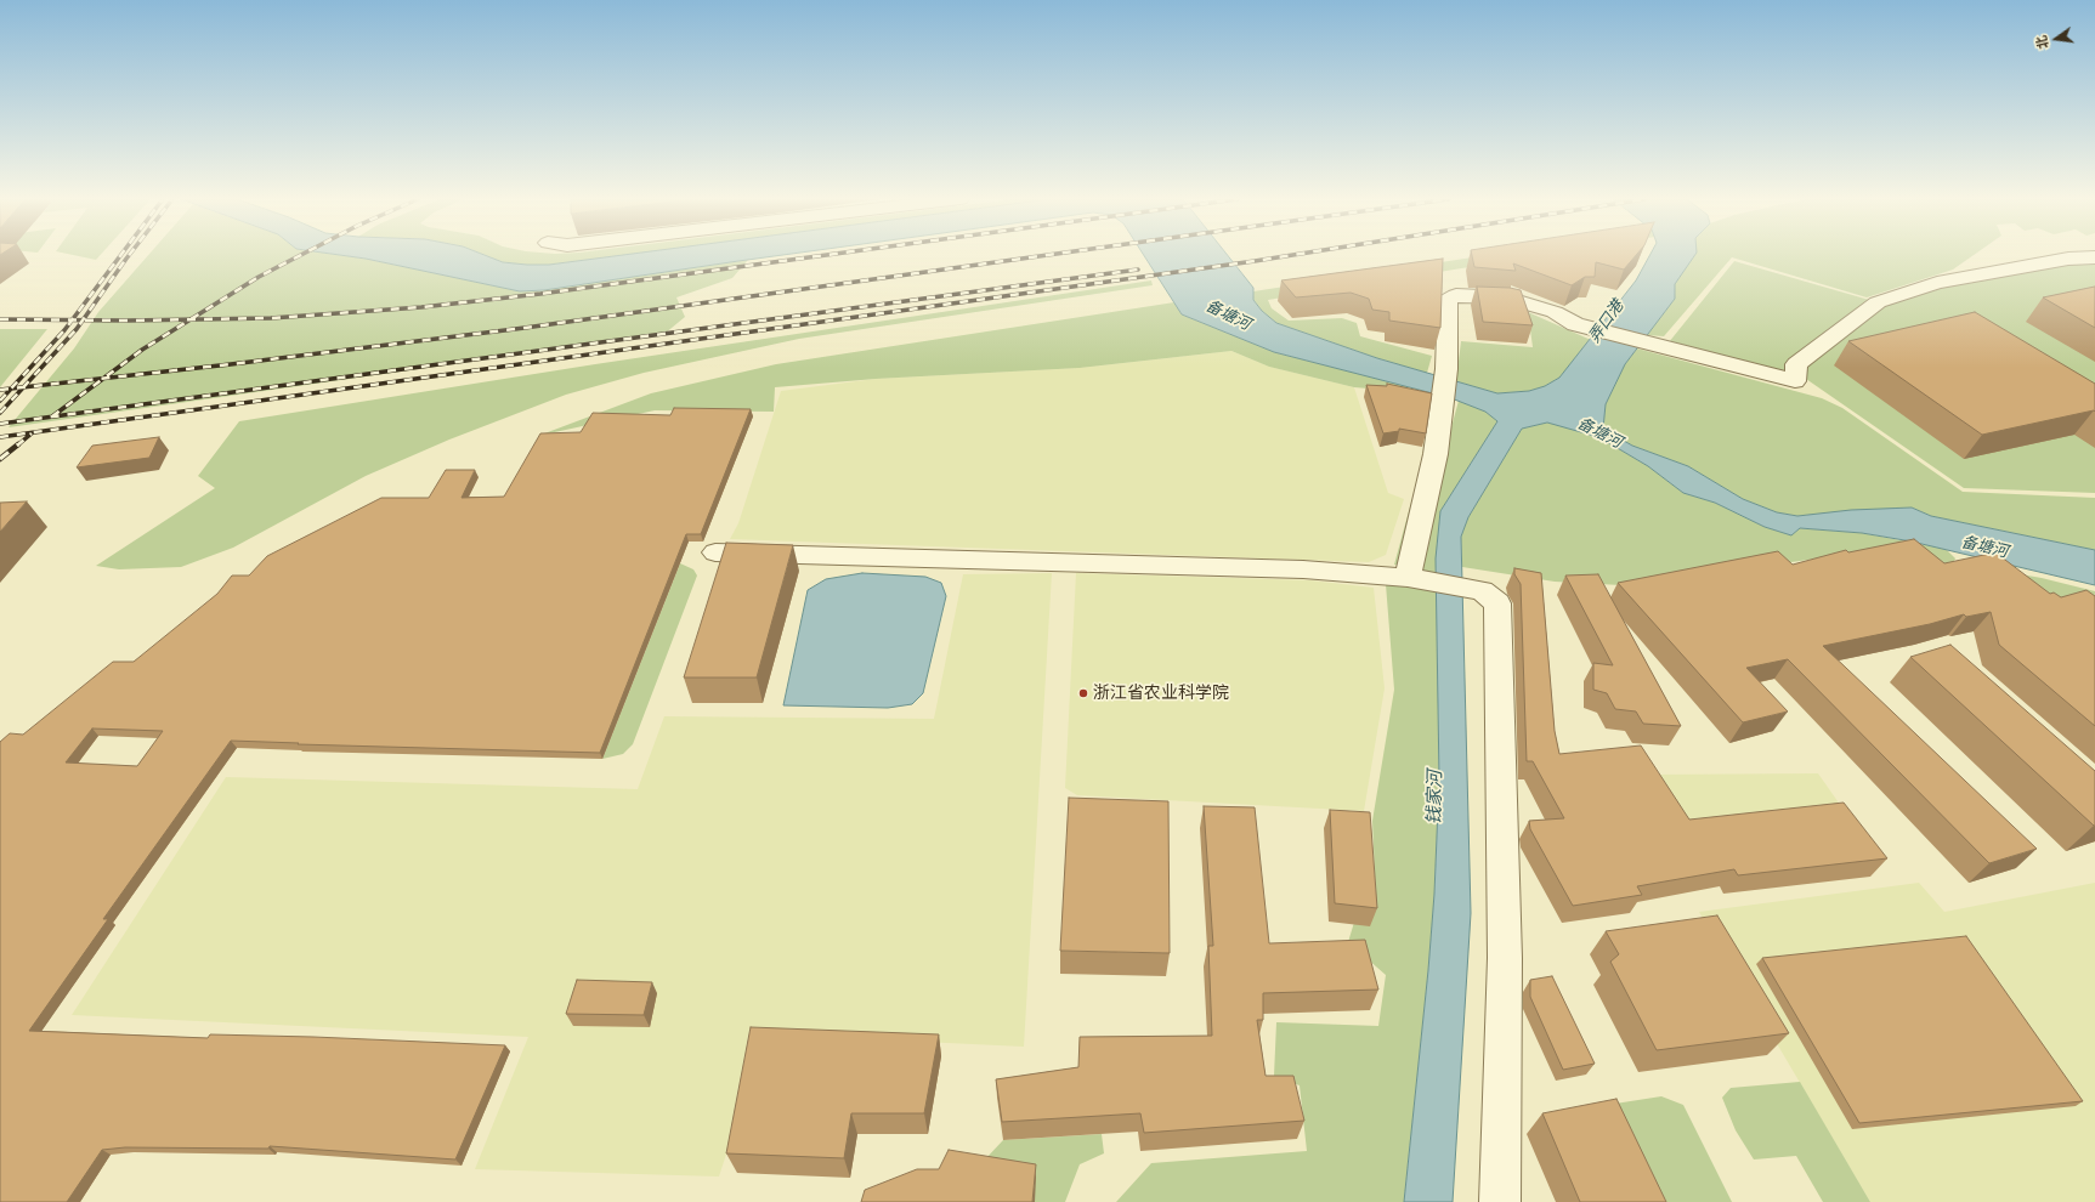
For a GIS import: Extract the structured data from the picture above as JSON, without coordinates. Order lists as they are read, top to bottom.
{
  "water": ["备塘河", "弄口港", "钱家河"],
  "places": ["浙江省农业科学院"],
  "north": "left"
}
